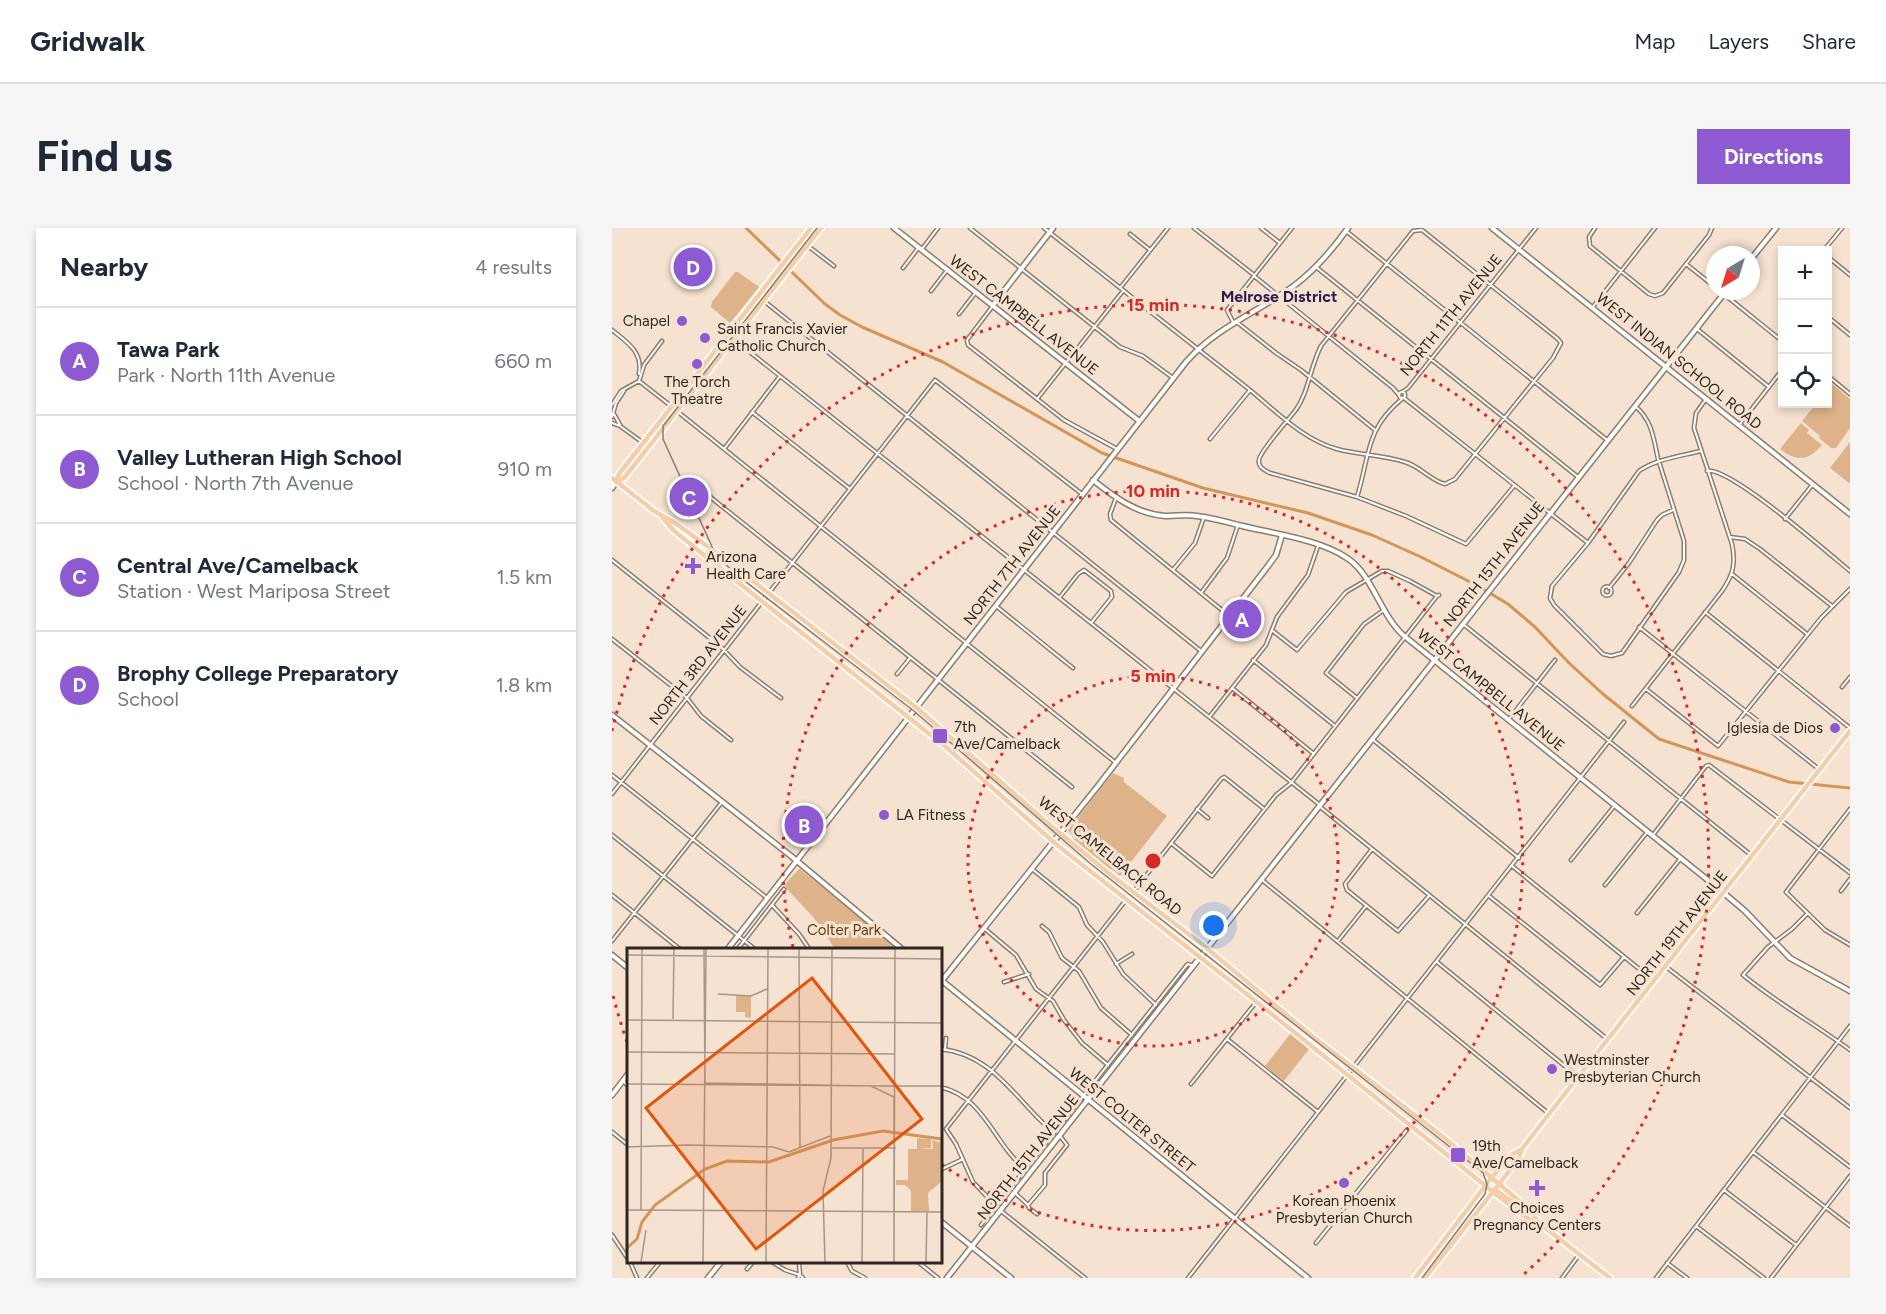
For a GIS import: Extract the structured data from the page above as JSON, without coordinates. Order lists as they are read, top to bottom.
{
  "streets": {
    "main road": ["WEST CAMELBACK ROAD", "NORTH 19TH AVENUE"],
    "street": [
      "WEST CAMPBELL AVENUE",
      "NORTH 11TH AVENUE",
      "WEST INDIAN SCHOOL ROAD",
      "NORTH 15TH AVENUE",
      "NORTH 7TH AVENUE",
      "NORTH 3RD AVENUE",
      "WEST COLTER STREET"
    ]
  },
  "crossings": [
    ["WEST CAMPBELL AVENUE", "NORTH 15TH AVENUE"],
    ["WEST CAMPBELL AVENUE", "NORTH 7TH AVENUE"],
    ["WEST CAMPBELL AVENUE", "NORTH 19TH AVENUE"],
    ["NORTH 11TH AVENUE", "WEST INDIAN SCHOOL ROAD"],
    ["WEST INDIAN SCHOOL ROAD", "NORTH 15TH AVENUE"],
    ["NORTH 15TH AVENUE", "WEST CAMELBACK ROAD"],
    ["NORTH 15TH AVENUE", "WEST COLTER STREET"],
    ["NORTH 7TH AVENUE", "NORTH 3RD AVENUE"],
    ["NORTH 7TH AVENUE", "WEST CAMELBACK ROAD"],
    ["NORTH 3RD AVENUE", "WEST CAMELBACK ROAD"],
    ["WEST CAMELBACK ROAD", "NORTH 19TH AVENUE"]
  ],
  "districts": ["Melrose District"],
  "parks": ["Colter Park"],
  "places": {
    "other": [
      "Chapel",
      "Saint Francis Xavier Catholic Church",
      "The Torch Theatre",
      "Iglesia de Dios",
      "LA Fitness",
      "Westminster Presbyterian Church",
      "Korean Phoenix Presbyterian Church"
    ],
    "health": ["Arizona Health Care", "Choices Pregnancy Centers"],
    "transit": ["7th Ave/Camelback", "19th Ave/Camelback"]
  },
  "north": "bottom left",
  "page": {
    "header": "Gridwalk",
    "nav": ["Map", "Layers", "Share"],
    "buttons": "Directions",
    "title": "Find us",
    "heading": ["Nearby", "4 results"],
    "pins": [
      "D",
      "C",
      "A",
      "B"
    ],
    "map_buttons": ["+", "−"],
    "list": [
      {
        "mark": "A",
        "name": "Tawa Park",
        "note": "Park · North 11th Avenue",
        "value": "660 m"
      },
      {
        "mark": "B",
        "name": "Valley Lutheran High School",
        "note": "School · North 7th Avenue",
        "value": "910 m"
      },
      {
        "mark": "C",
        "name": "Central Ave/Camelback",
        "note": "Station · West Mariposa Street",
        "value": "1.5 km"
      },
      {
        "mark": "D",
        "name": "Brophy College Preparatory",
        "note": "School",
        "value": "1.8 km"
      }
    ]
  },
  "rings": ["15 min", "10 min", "5 min"]
}
